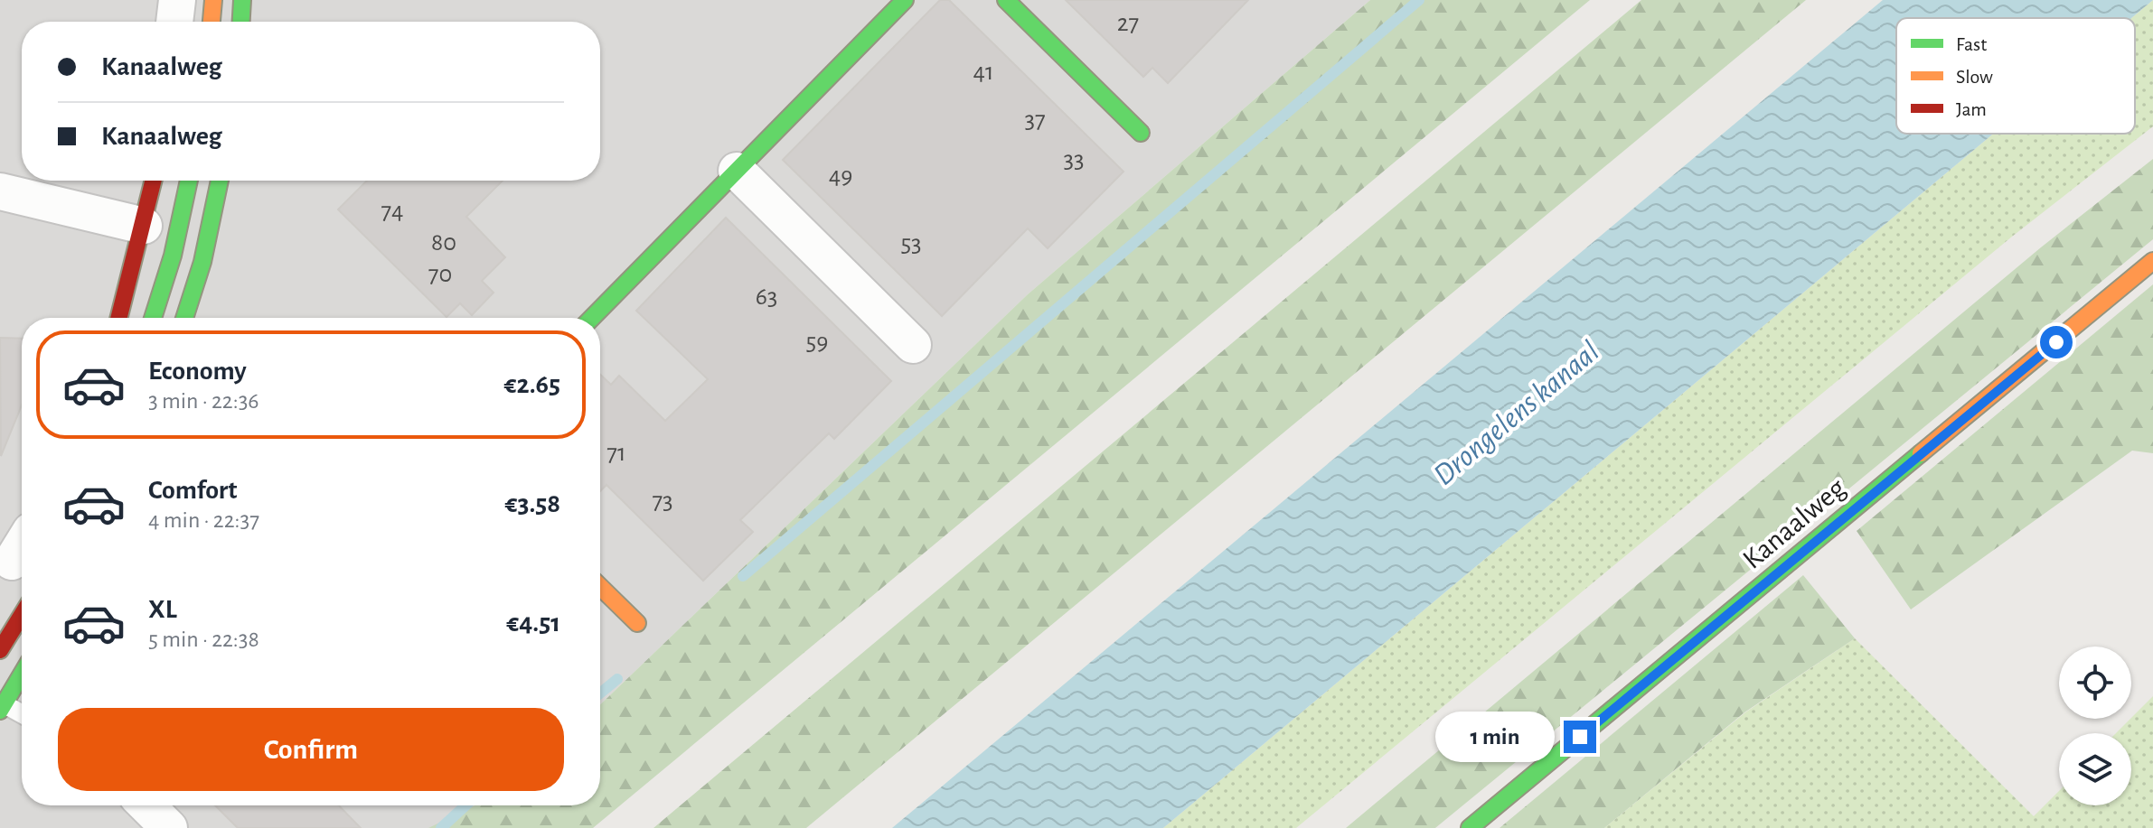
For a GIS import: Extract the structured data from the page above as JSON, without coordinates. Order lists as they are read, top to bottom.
{
  "streets": {
    "street": ["Kanaalweg"]
  },
  "water": ["Drongelens kanaal"],
  "house_numbers": [
    "27",
    "41",
    "37",
    "33",
    "49",
    "74",
    "80",
    "53",
    "70",
    "63",
    "59",
    "71",
    "73"
  ],
  "legend": ["Fast", "Slow", "Jam"],
  "page": {
    "banner": ["Kanaalweg", "Kanaalweg"],
    "list": [
      {
        "name": "Economy",
        "note": "3 min · 22:36",
        "value": "€2.65"
      },
      {
        "name": "Comfort",
        "note": "4 min · 22:37",
        "value": "€3.58"
      },
      {
        "name": "XL",
        "note": "5 min · 22:38",
        "value": "€4.51"
      }
    ],
    "buttons": "Confirm",
    "bubble": "1 min"
  }
}
